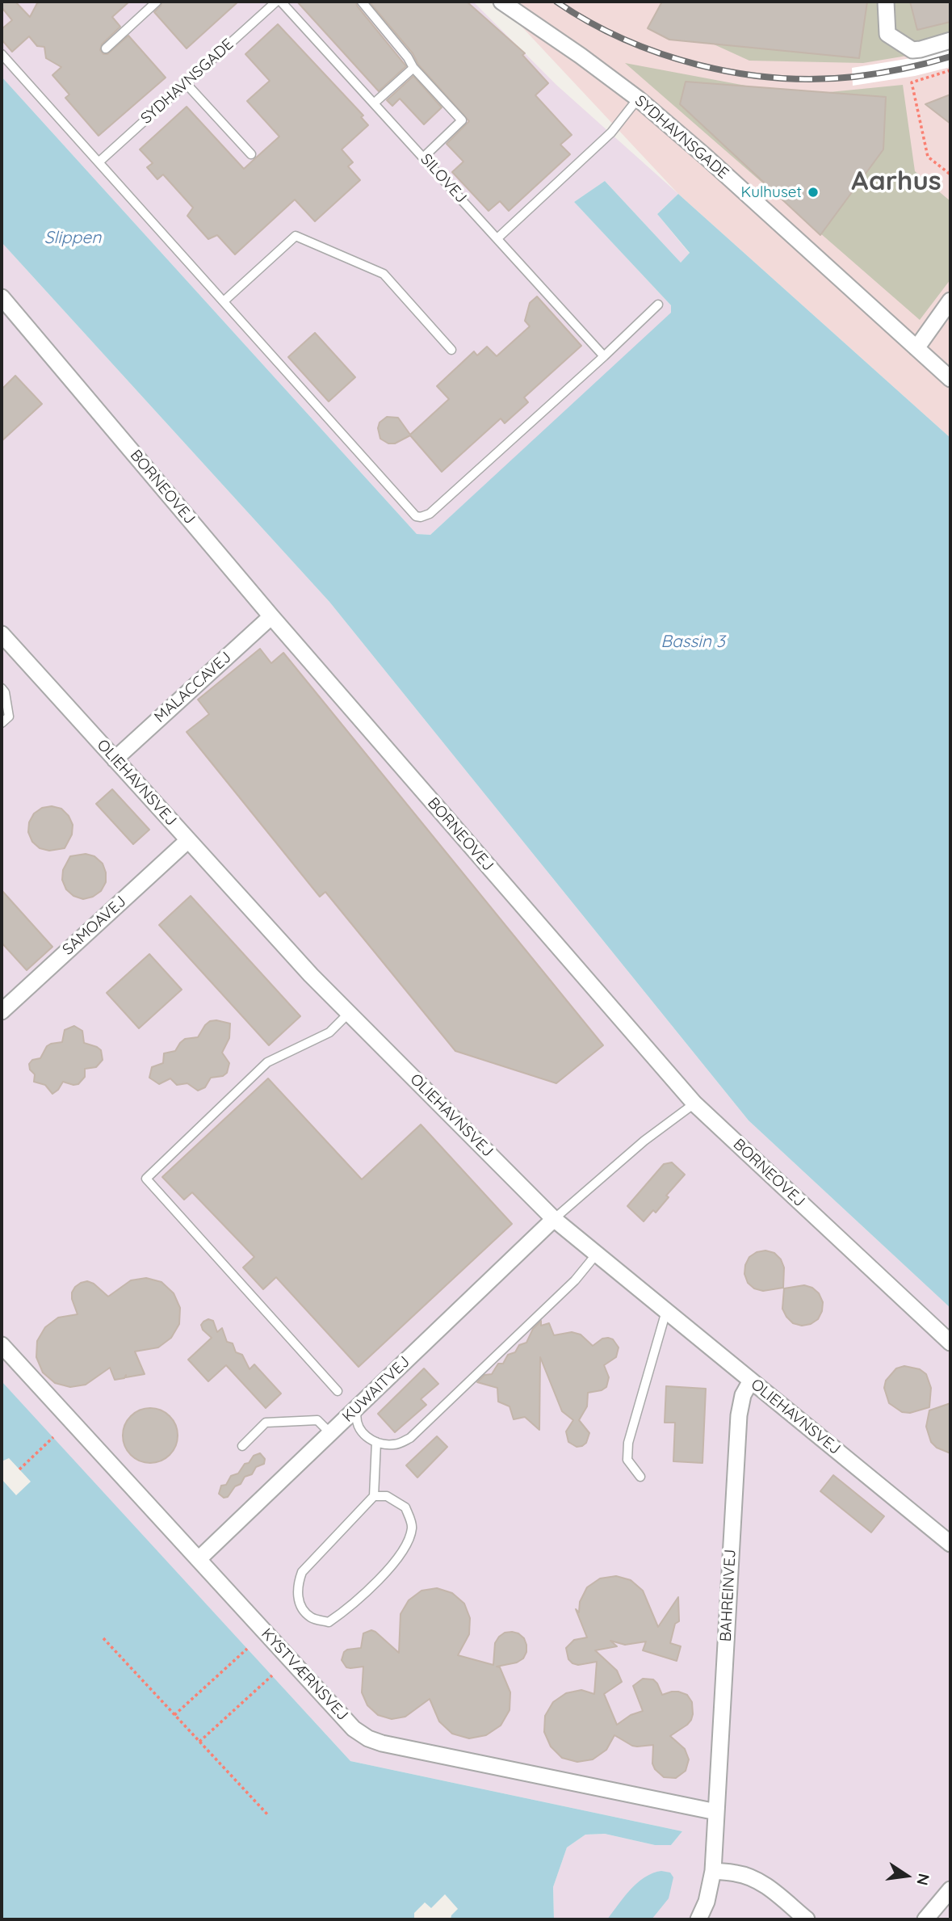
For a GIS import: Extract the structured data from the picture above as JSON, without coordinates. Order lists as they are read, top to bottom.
{
  "streets": {
    "street": [
      "SYDHAVNSGADE",
      "BORNEOVEJ",
      "MALACCAVEJ",
      "OLIEHAVNSVEJ",
      "SAMOAVEJ",
      "KUWAITVEJ",
      "BAHREINVEJ",
      "KYSTVÆRNSVEJ"
    ],
    "lane": ["SILOVEJ"]
  },
  "crossings": [
    ["BORNEOVEJ", "MALACCAVEJ"],
    ["MALACCAVEJ", "OLIEHAVNSVEJ"],
    ["OLIEHAVNSVEJ", "SAMOAVEJ"],
    ["OLIEHAVNSVEJ", "KUWAITVEJ"],
    ["OLIEHAVNSVEJ", "BAHREINVEJ"],
    ["KUWAITVEJ", "KYSTVÆRNSVEJ"],
    ["BAHREINVEJ", "KYSTVÆRNSVEJ"]
  ],
  "districts": ["Aarhus"],
  "water": ["Slippen", "Bassin 3"],
  "places": ["Kulhuset"],
  "north": "right"
}
